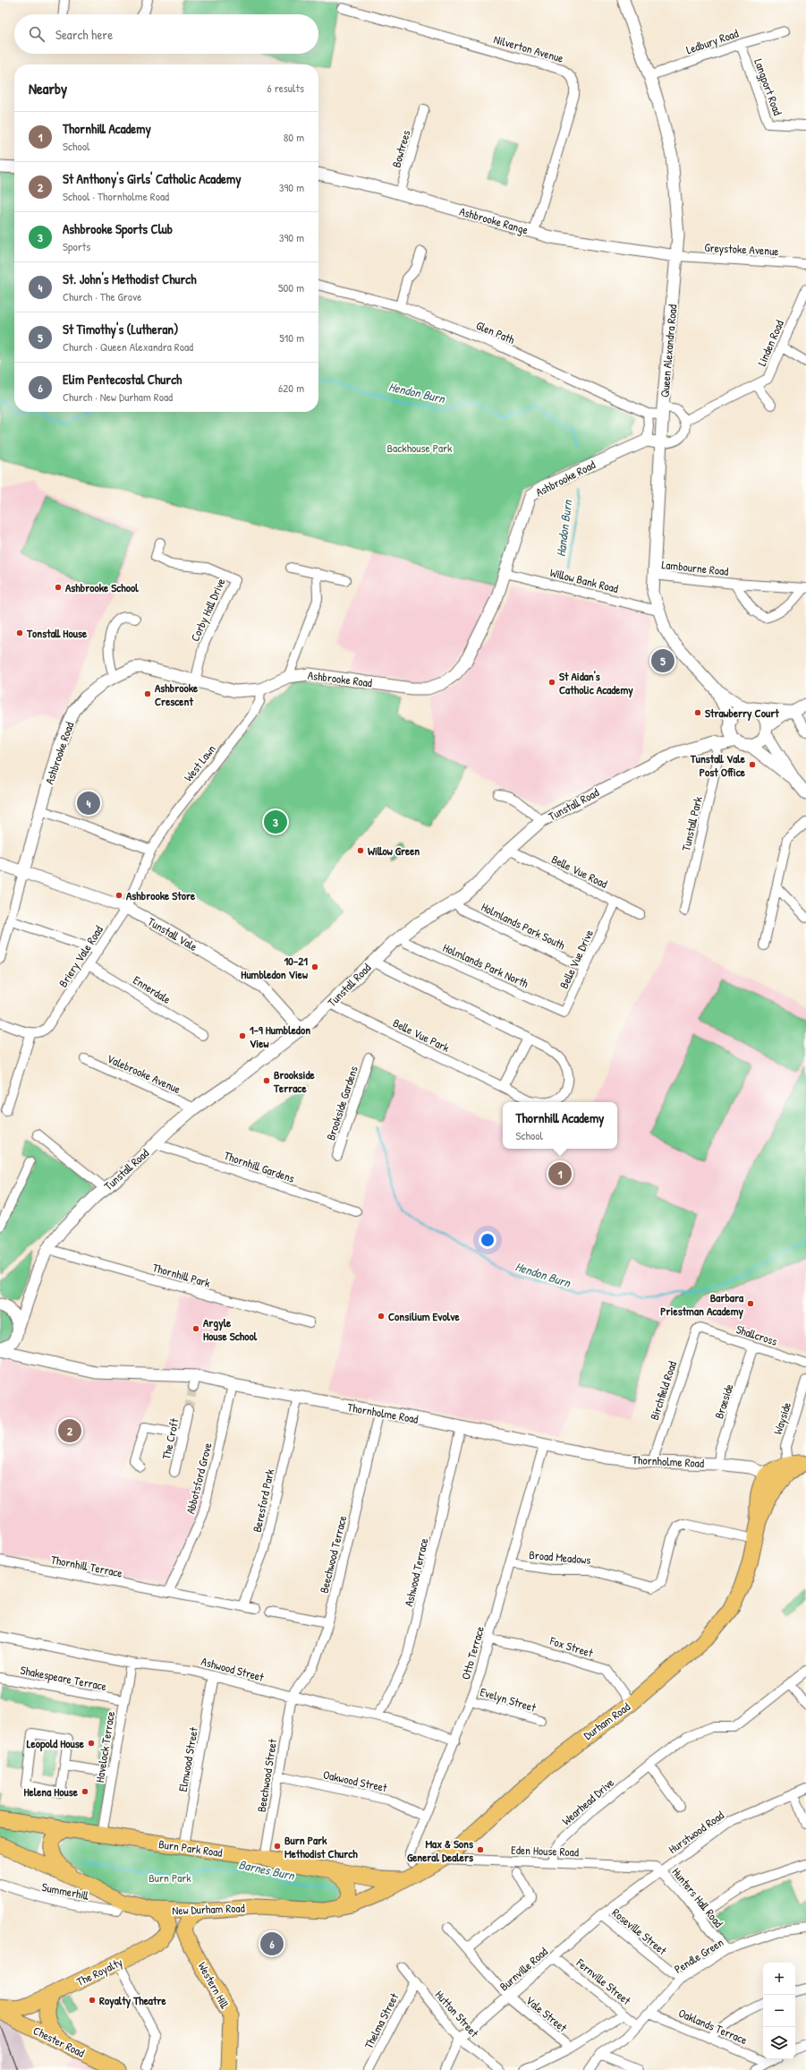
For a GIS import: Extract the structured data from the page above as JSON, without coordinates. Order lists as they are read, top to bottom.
{
  "streets": {
    "main road": [
      "Durham Road",
      "Burn Park Road",
      "New Durham Road",
      "The Royalty",
      "Western Hill",
      "Chester Road"
    ],
    "street": [
      "Ledbury Road",
      "Nilverton Avenue",
      "Langport Road",
      "Bowtrees",
      "Ashbrooke Range",
      "Greystoke Avenue",
      "Glen Path",
      "Linden Road",
      "Queen Alexandra Road",
      "Ashbrooke Road",
      "Lambourne Road",
      "Willow Bank Road",
      "Corby Hall Drive",
      "West Lawn",
      "Tunstall Road",
      "Tunstall Park",
      "Belle Vue Road",
      "Holmlands Park South",
      "Tunstall Vale",
      "Briery Vale Road",
      "Belle Vue Drive",
      "Holmlands Park North",
      "Ennerdale",
      "Belle Vue Park",
      "Valebrooke Avenue",
      "Brookside Gardens",
      "Thornhill Gardens",
      "Thornhill Park",
      "Shallcross",
      "Birchfield Road",
      "Braeside",
      "Thornholme Road",
      "Wayside",
      "The Croft",
      "Abbotsford Grove",
      "Beresford Park",
      "Beechwood Terrace",
      "Broad Meadows",
      "Thornhill Terrace",
      "Ashwood Terrace",
      "Fox Street",
      "Otto Terrace",
      "Ashwood Street",
      "Shakespeare Terrace",
      "Evelyn Street",
      "Havelock Terrace",
      "Elmwood Street",
      "Beechwood Street",
      "Oakwood Street",
      "Wearhead Drive",
      "Hurstwood Road",
      "Eden House Road",
      "Summerhill",
      "Hunters Hall Road",
      "Roseville Street",
      "Pendle Green",
      "Burnville Road",
      "Fernville Street",
      "Hutton Street",
      "Vale Street",
      "Thelma Street",
      "Oaklands Terrace"
    ]
  },
  "crossings": [
    ["Ledbury Road", "Langport Road"],
    ["Ledbury Road", "Queen Alexandra Road"],
    ["Nilverton Avenue", "Ashbrooke Range"],
    ["Bowtrees", "Ashbrooke Range"],
    ["Ashbrooke Range", "Greystoke Avenue"],
    ["Ashbrooke Range", "Queen Alexandra Road"],
    ["Greystoke Avenue", "Queen Alexandra Road"],
    ["Glen Path", "Linden Road"],
    ["Glen Path", "Queen Alexandra Road"],
    ["Queen Alexandra Road", "Lambourne Road"],
    ["Queen Alexandra Road", "Willow Bank Road"],
    ["Queen Alexandra Road", "Tunstall Road"],
    ["Ashbrooke Road", "Willow Bank Road"],
    ["Ashbrooke Road", "Corby Hall Drive"],
    ["Ashbrooke Road", "West Lawn"],
    ["Ashbrooke Road", "Tunstall Vale"],
    ["West Lawn", "Briery Vale Road"],
    ["Tunstall Road", "Tunstall Park"],
    ["Tunstall Road", "Belle Vue Road"],
    ["Tunstall Road", "Holmlands Park South"],
    ["Tunstall Road", "Tunstall Vale"],
    ["Tunstall Road", "Holmlands Park North"],
    ["Tunstall Road", "Belle Vue Park"],
    ["Tunstall Road", "Valebrooke Avenue"],
    ["Tunstall Road", "Thornhill Gardens"],
    ["Tunstall Road", "Thornhill Park"],
    ["Belle Vue Road", "Belle Vue Drive"],
    ["Holmlands Park South", "Belle Vue Drive"],
    ["Tunstall Vale", "Briery Vale Road"],
    ["Briery Vale Road", "Ennerdale"],
    ["Belle Vue Drive", "Holmlands Park North"],
    ["Shallcross", "Birchfield Road"],
    ["Shallcross", "Braeside"],
    ["Birchfield Road", "Thornholme Road"],
    ["Braeside", "Thornholme Road"],
    ["Thornholme Road", "Abbotsford Grove"],
    ["Thornholme Road", "Beresford Park"],
    ["Thornholme Road", "Beechwood Terrace"],
    ["Thornholme Road", "Ashwood Terrace"],
    ["Thornholme Road", "Otto Terrace"],
    ["Thornholme Road", "Durham Road"],
    ["Wayside", "Durham Road"],
    ["Abbotsford Grove", "Thornhill Terrace"],
    ["Beresford Park", "Thornhill Terrace"],
    ["Beechwood Terrace", "Ashwood Street"],
    ["Beechwood Terrace", "Beechwood Street"],
    ["Broad Meadows", "Otto Terrace"],
    ["Broad Meadows", "Durham Road"],
    ["Ashwood Terrace", "Ashwood Street"],
    ["Fox Street", "Otto Terrace"],
    ["Fox Street", "Durham Road"],
    ["Otto Terrace", "Ashwood Street"],
    ["Otto Terrace", "Evelyn Street"],
    ["Otto Terrace", "Oakwood Street"],
    ["Ashwood Street", "Havelock Terrace"],
    ["Ashwood Street", "Elmwood Street"],
    ["Ashwood Street", "Beechwood Street"],
    ["Shakespeare Terrace", "Havelock Terrace"],
    ["Durham Road", "Burn Park Road"],
    ["Durham Road", "Eden House Road"],
    ["Durham Road", "New Durham Road"],
    ["Havelock Terrace", "Burn Park Road"],
    ["Elmwood Street", "Burn Park Road"],
    ["Beechwood Street", "Oakwood Street"],
    ["Beechwood Street", "Burn Park Road"],
    ["Wearhead Drive", "Eden House Road"],
    ["Hurstwood Road", "Hunters Hall Road"],
    ["Hurstwood Road", "Roseville Street"],
    ["Hurstwood Road", "Burnville Road"],
    ["Burn Park Road", "New Durham Road"],
    ["Eden House Road", "Hunters Hall Road"],
    ["Summerhill", "New Durham Road"],
    ["Hunters Hall Road", "Pendle Green"],
    ["New Durham Road", "The Royalty"],
    ["New Durham Road", "Western Hill"],
    ["Roseville Street", "Pendle Green"],
    ["Roseville Street", "Burnville Road"],
    ["Pendle Green", "Fernville Street"],
    ["Pendle Green", "Oaklands Terrace"],
    ["Burnville Road", "Fernville Street"],
    ["Burnville Road", "Hutton Street"],
    ["Burnville Road", "Vale Street"],
    ["The Royalty", "Chester Road"],
    ["Hutton Street", "Thelma Street"]
  ],
  "water": ["Hendon Burn", "Handon Burn", "Barnes Burn"],
  "parks": ["Backhouse Park", "Burn Park"],
  "places": [
    "Ashbrooke School",
    "Tonstall House",
    "St Aidan's Catholic Academy",
    "Ashbrooke Crescent",
    "Strawberry Court",
    "Tunstall Vale Post Office",
    "Willow Green",
    "Ashbrooke Store",
    "10-21 Humbledon View",
    "1-9 Humbledon View",
    "Brookside Terrace",
    "Barbara Priestman Academy",
    "Consilium Evolve",
    "Argyle House School",
    "Leopold House",
    "Helena House",
    "Burn Park Methodist Church",
    "Max & Sons General Dealers",
    "Royalty Theatre"
  ],
  "page": {
    "search": "Search here",
    "heading": ["Nearby", "6 results"],
    "list": [
      {
        "mark": "1",
        "name": "Thornhill Academy",
        "note": "School",
        "value": "80 m"
      },
      {
        "mark": "2",
        "name": "St Anthony's Girls' Catholic Academy",
        "note": "School · Thornholme Road",
        "value": "390 m"
      },
      {
        "mark": "3",
        "name": "Ashbrooke Sports Club",
        "note": "Sports",
        "value": "390 m"
      },
      {
        "mark": "4",
        "name": "St. John's Methodist Church",
        "note": "Church · The Grove",
        "value": "500 m"
      },
      {
        "mark": "5",
        "name": "St Timothy's (Lutheran)",
        "note": "Church · Queen Alexandra Road",
        "value": "510 m"
      },
      {
        "mark": "6",
        "name": "Elim Pentecostal Church",
        "note": "Church · New Durham Road",
        "value": "620 m"
      }
    ],
    "pins": [
      "5",
      "4",
      "3",
      "1",
      "2",
      "6"
    ],
    "popup": ["Thornhill Academy", "School"],
    "map_buttons": ["+", "−"]
  }
}
